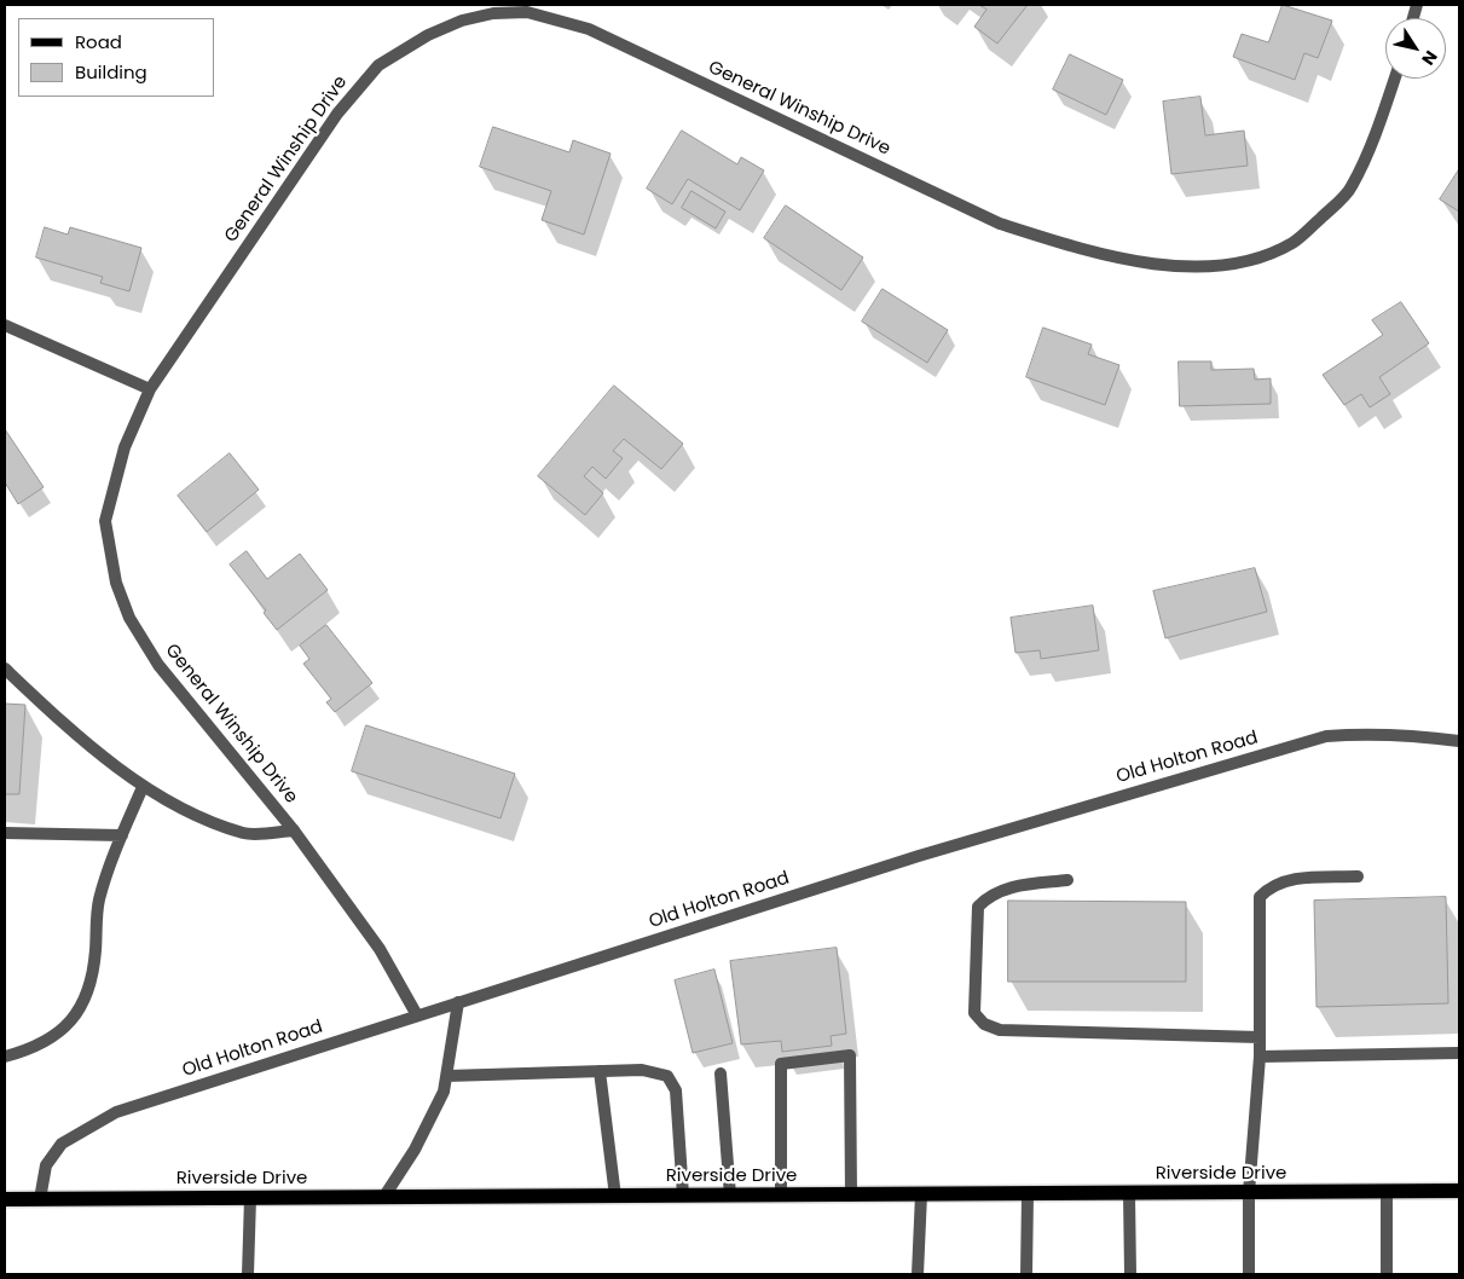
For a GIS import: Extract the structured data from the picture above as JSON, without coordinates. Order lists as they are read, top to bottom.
{
  "streets": {
    "main road": ["Riverside Drive"],
    "street": ["General Winship Drive", "Old Holton Road"]
  },
  "crossings": [
    ["General Winship Drive", "Old Holton Road"],
    ["Old Holton Road", "Riverside Drive"]
  ],
  "legend": ["Road", "Building"],
  "north": "bottom right"
}
